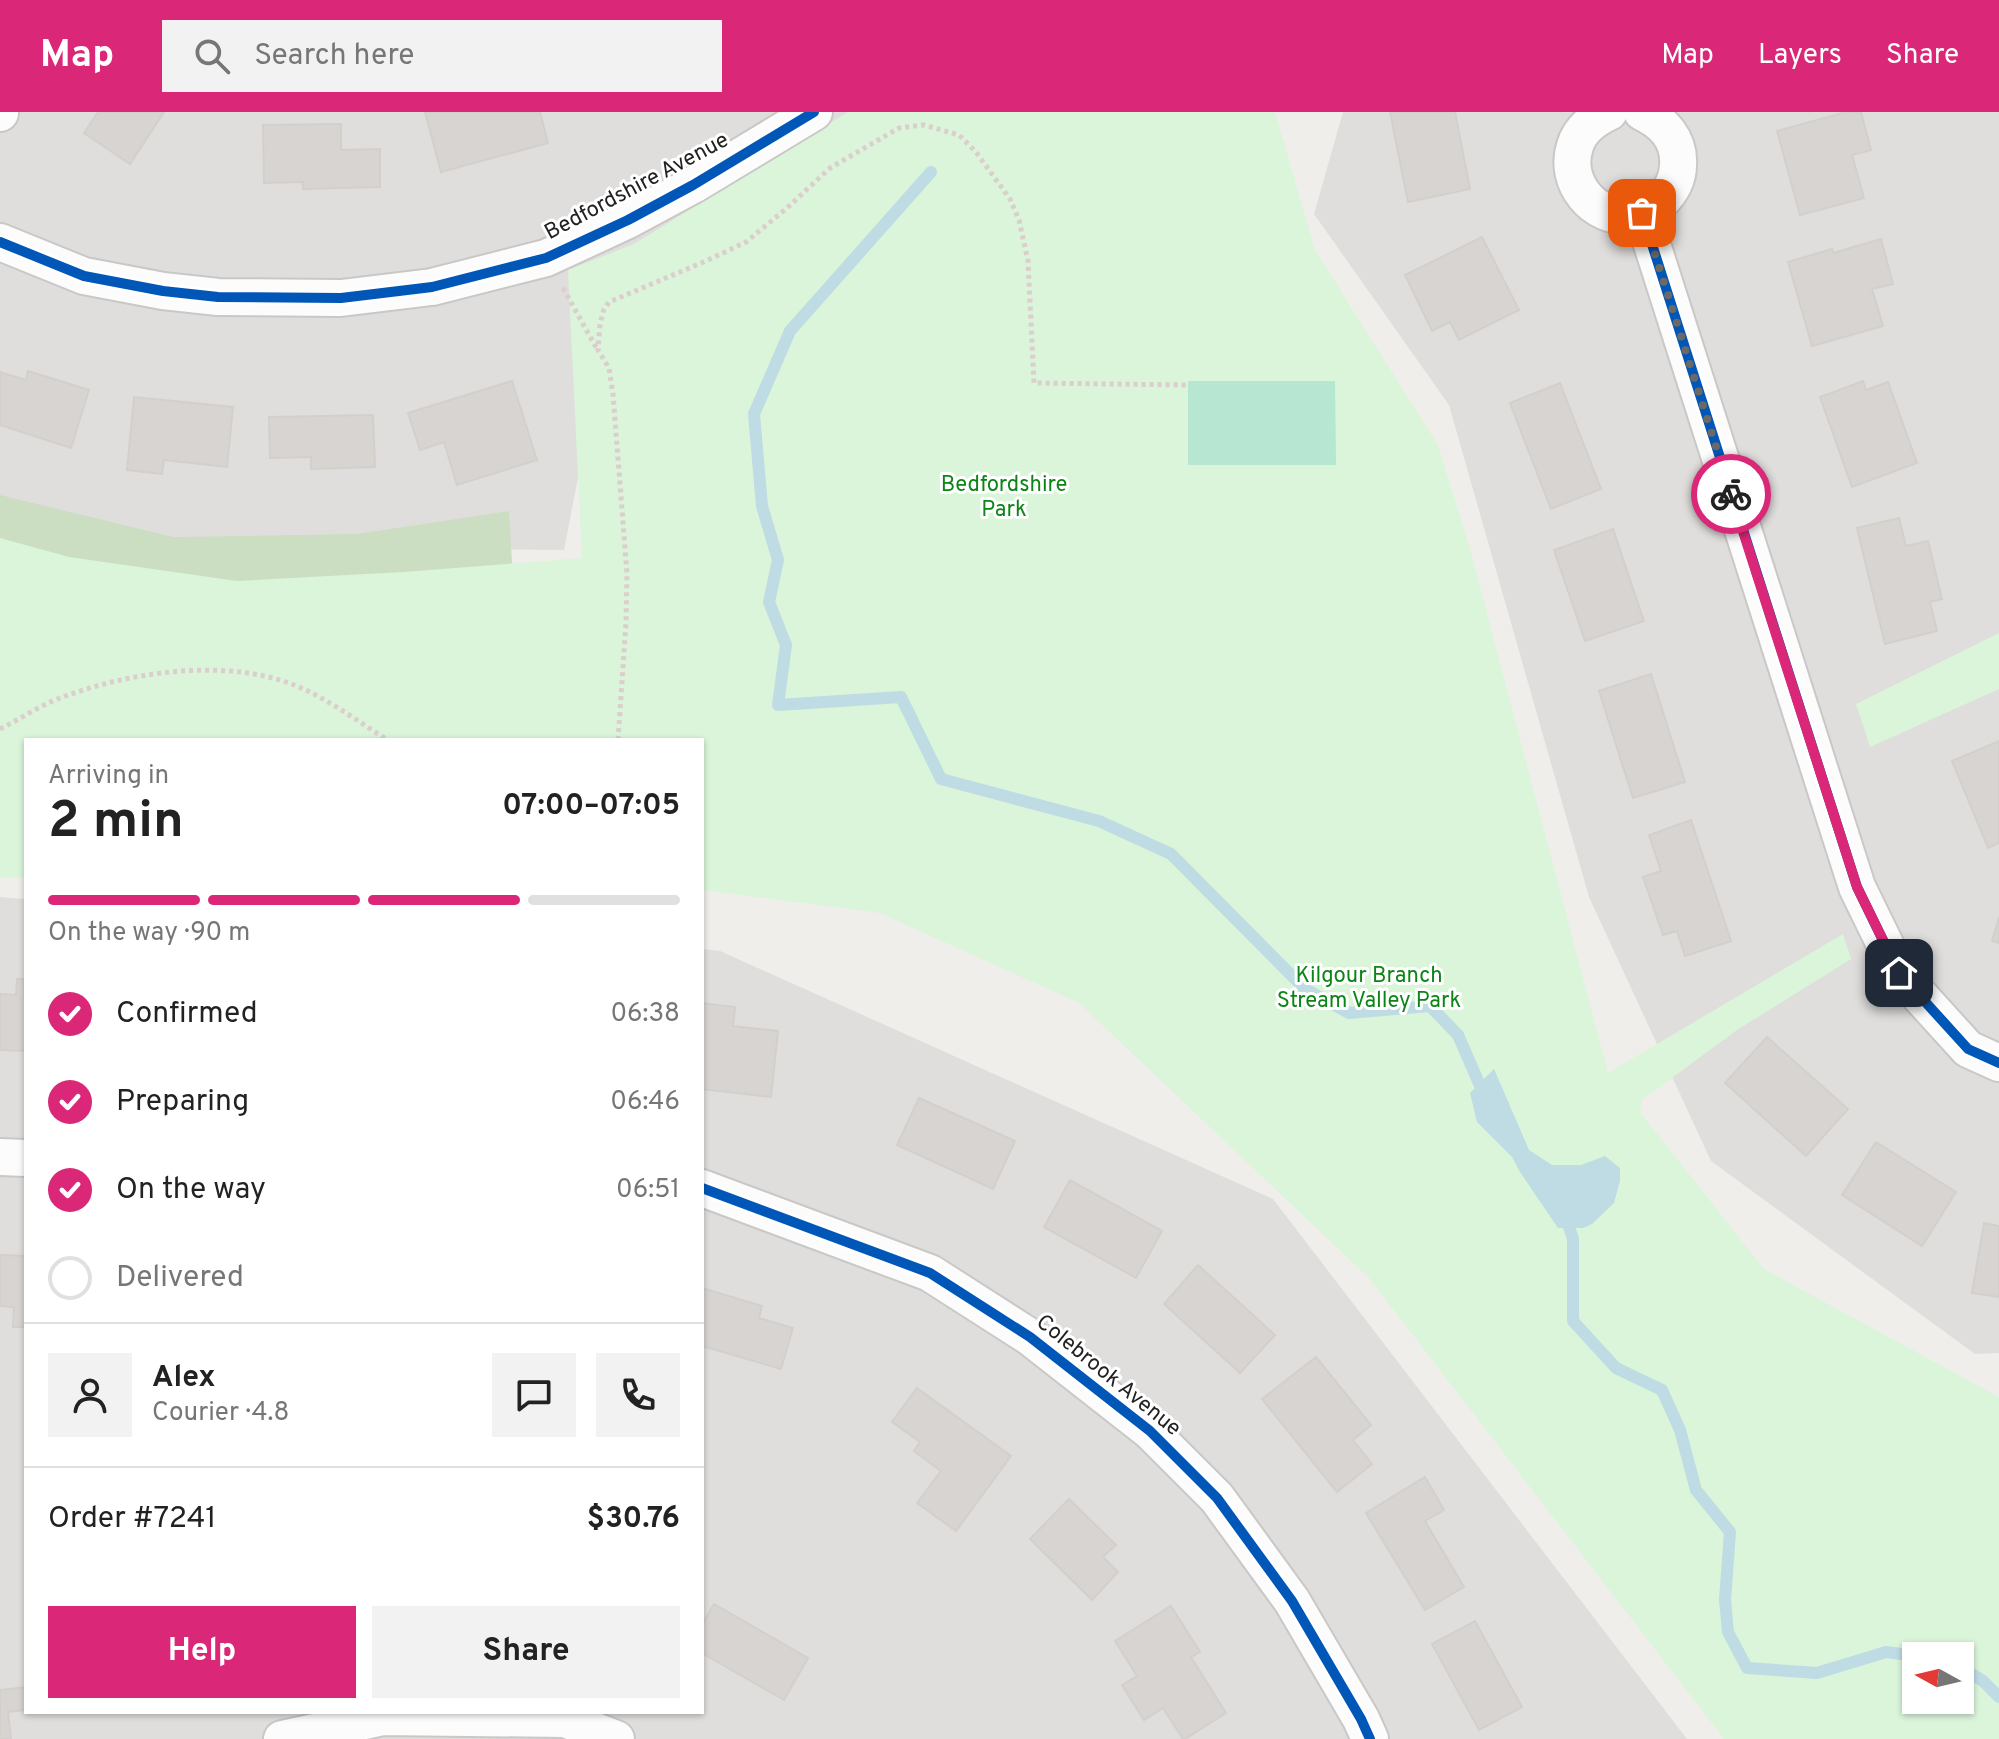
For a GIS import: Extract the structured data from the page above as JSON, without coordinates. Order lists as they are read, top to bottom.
{
  "streets": {
    "street": ["Bedfordshire Avenue", "Colebrook Avenue"]
  },
  "parks": ["Bedfordshire Park", "Kilgour Branch Stream Valley Park"],
  "north": "left",
  "page": {
    "header": "Map",
    "search": "Search here",
    "nav": ["Map", "Layers", "Share"],
    "heading": ["2 min", "Arriving in", "07:00–07:05"],
    "panel": [
      "Alex",
      "Courier · 4.8",
      "Order #7241",
      "$30.76"
    ],
    "bar": "On the way · 90 m",
    "list": [
      ["Confirmed", "06:38"],
      ["Preparing", "06:46"],
      ["On the way", "06:51"],
      "Delivered"
    ],
    "buttons": ["Help", "Share"]
  }
}
